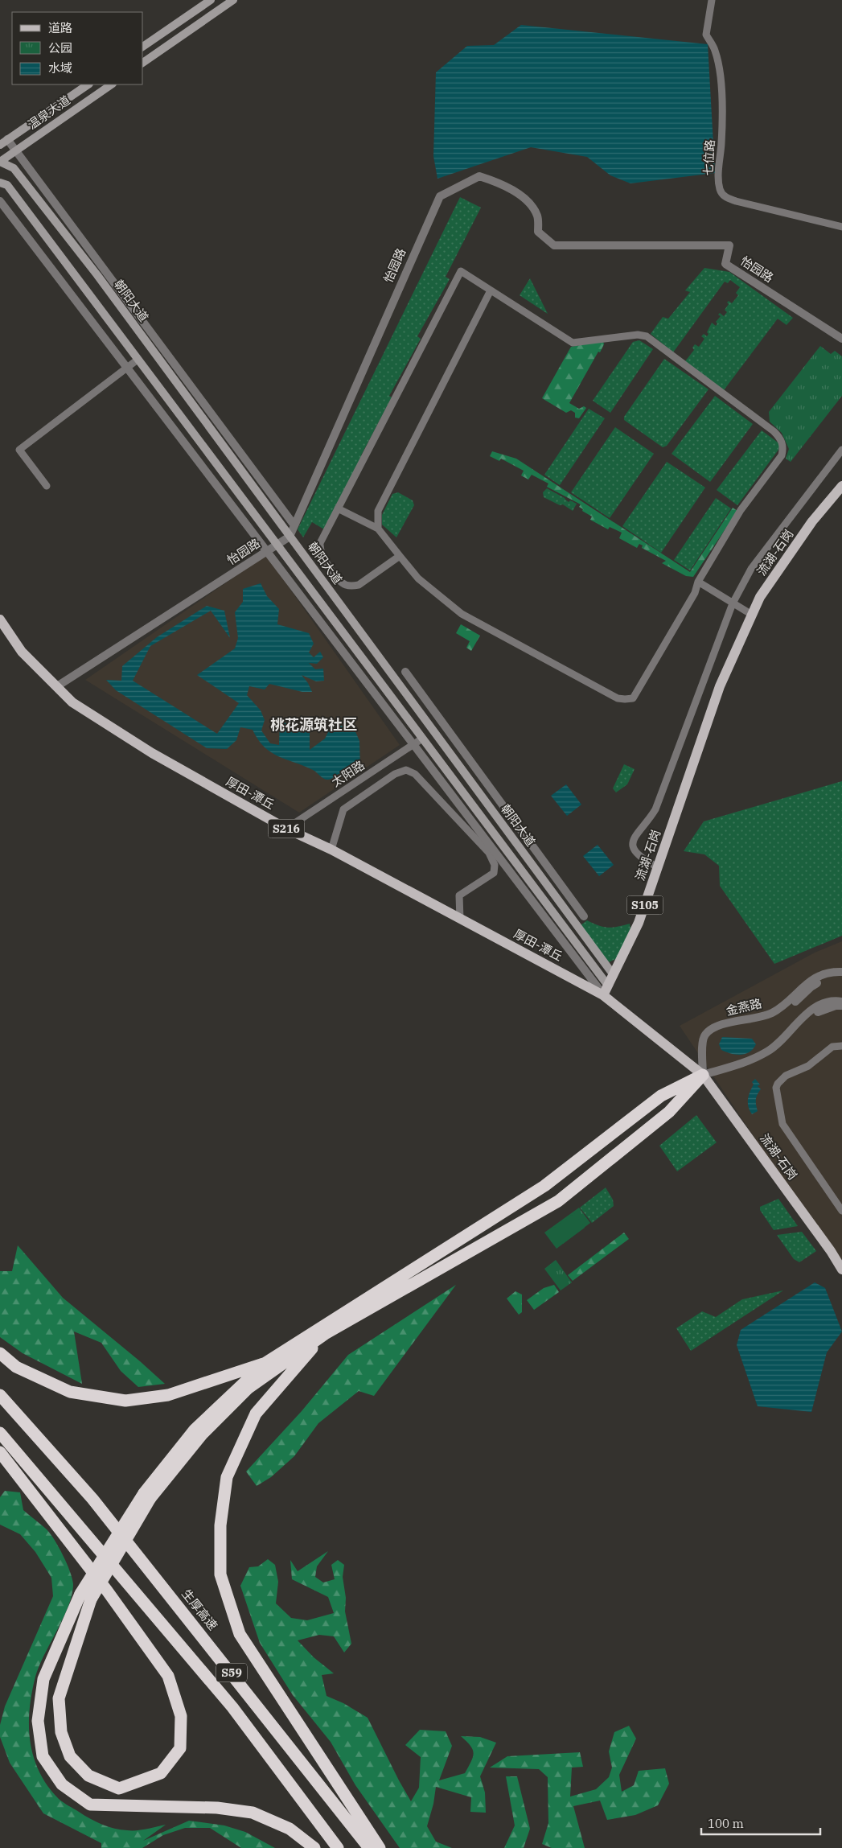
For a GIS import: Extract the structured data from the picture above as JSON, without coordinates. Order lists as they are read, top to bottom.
{
  "streets": {
    "highway": ["生厚高速", "S59"],
    "main road": [
      "温泉大道",
      "朝阳大道",
      "流湖-石岗",
      "厚田-潭丘",
      "S216",
      "S105"
    ],
    "street": [
      "七位路",
      "怡园路",
      "太阳路",
      "金燕路"
    ]
  },
  "crossings": [
    ["温泉大道", "朝阳大道"],
    ["怡园路", "朝阳大道"],
    ["怡园路", "厚田-潭丘"],
    ["朝阳大道", "流湖-石岗"],
    ["朝阳大道", "太阳路"],
    ["朝阳大道", "厚田-潭丘"],
    ["流湖-石岗", "厚田-潭丘"],
    ["流湖-石岗", "金燕路"],
    ["太阳路", "厚田-潭丘"]
  ],
  "districts": ["桃花源筑社区"],
  "legend": ["道路", "公园", "水域"],
  "scale_bar": "100 m"
}
